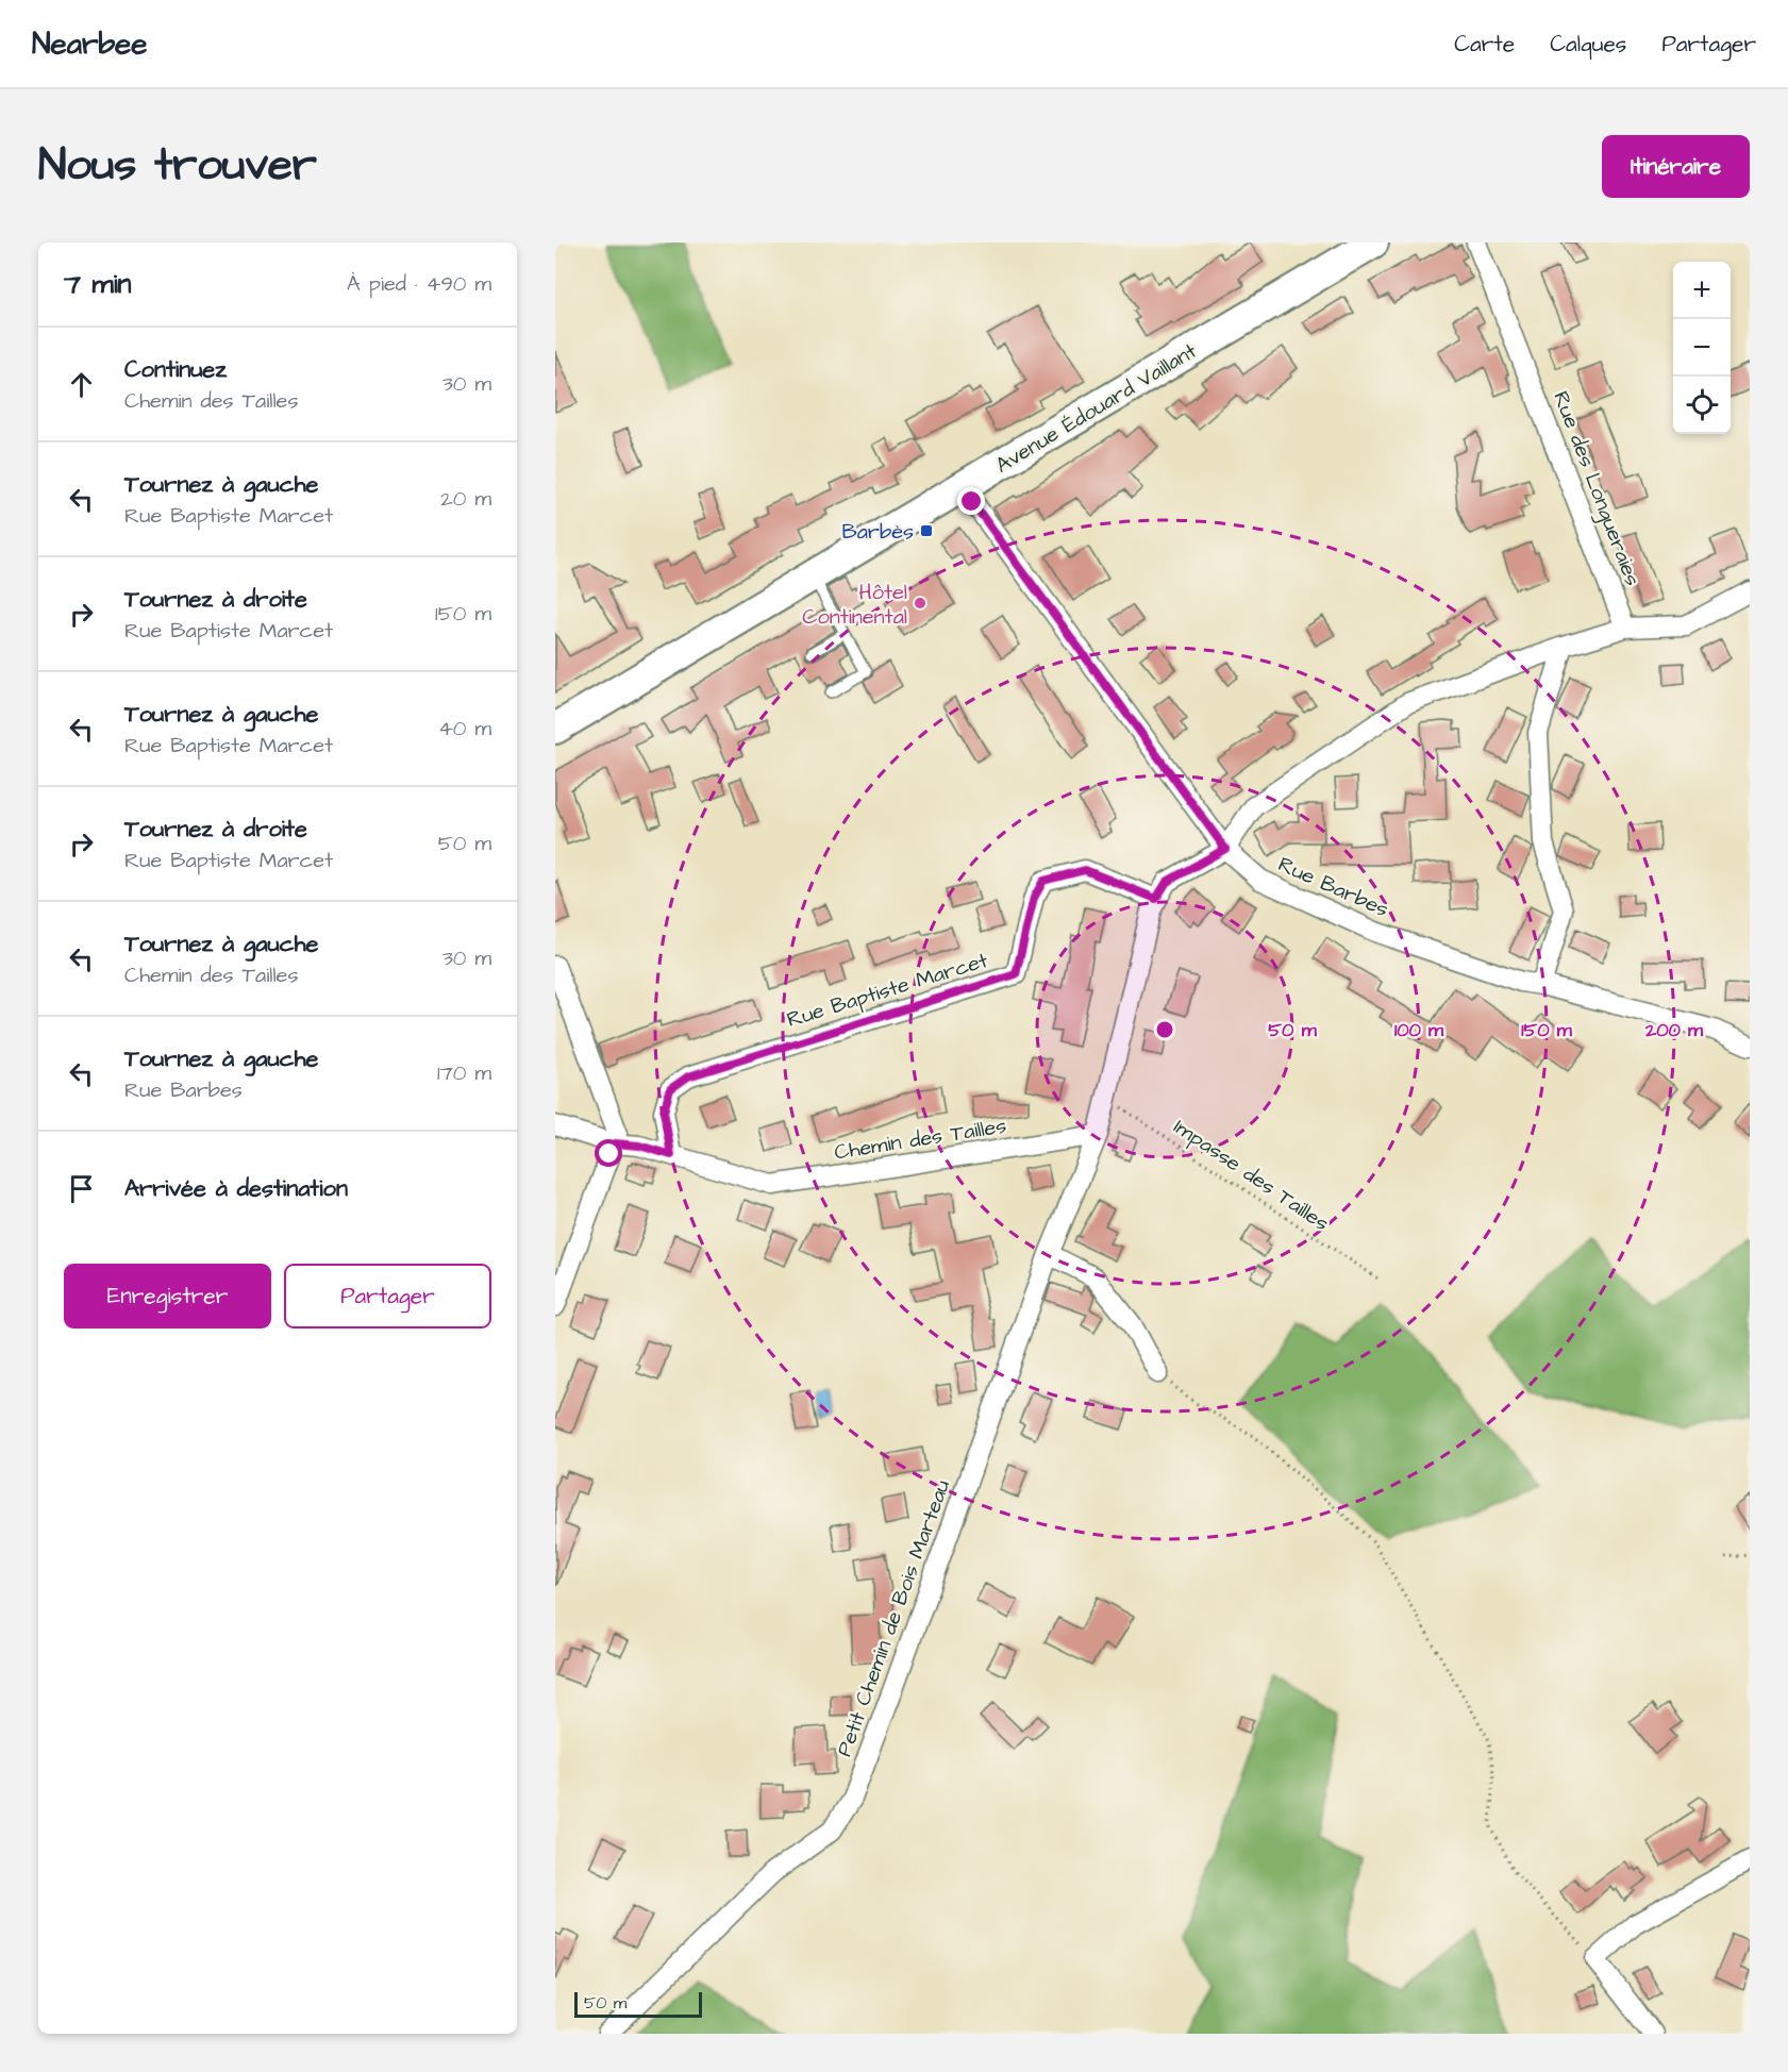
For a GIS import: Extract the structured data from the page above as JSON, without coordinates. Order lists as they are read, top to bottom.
{
  "streets": {
    "main road": ["Avenue Édouard Vaillant"],
    "street": [
      "Rue des Longueraies",
      "Rue Barbes",
      "Rue Baptiste Marcet",
      "Chemin des Tailles",
      "Petit Chemin de Bois Marteau"
    ],
    "path": ["Impasse des Tailles"]
  },
  "crossings": [
    ["Avenue Édouard Vaillant", "Rue Barbes"],
    ["Rue Baptiste Marcet", "Chemin des Tailles"],
    ["Chemin des Tailles", "Petit Chemin de Bois Marteau"]
  ],
  "places": {
    "transit": ["Barbès"],
    "other": ["Hôtel Continental"]
  },
  "scale_bar": "50 m",
  "page": {
    "header": "Nearbee",
    "nav": ["Carte", "Calques", "Partager"],
    "title": "Nous trouver",
    "buttons": [
      "Itinéraire",
      ["Enregistrer", "Partager"]
    ],
    "heading": ["7 min", "À pied · 490 m"],
    "map_buttons": ["+", "−"],
    "list": [
      ["Continuez", "Chemin des Tailles", "30 m"],
      ["Tournez à gauche", "Rue Baptiste Marcet", "20 m"],
      ["Tournez à droite", "Rue Baptiste Marcet", "150 m"],
      ["Tournez à gauche", "Rue Baptiste Marcet", "40 m"],
      ["Tournez à droite", "Rue Baptiste Marcet", "50 m"],
      ["Tournez à gauche", "Chemin des Tailles", "30 m"],
      ["Tournez à gauche", "Rue Barbes", "170 m"],
      "Arrivée à destination"
    ],
    "scale": "50 m"
  },
  "rings": [
    "50 m",
    "100 m",
    "150 m",
    "200 m"
  ]
}
